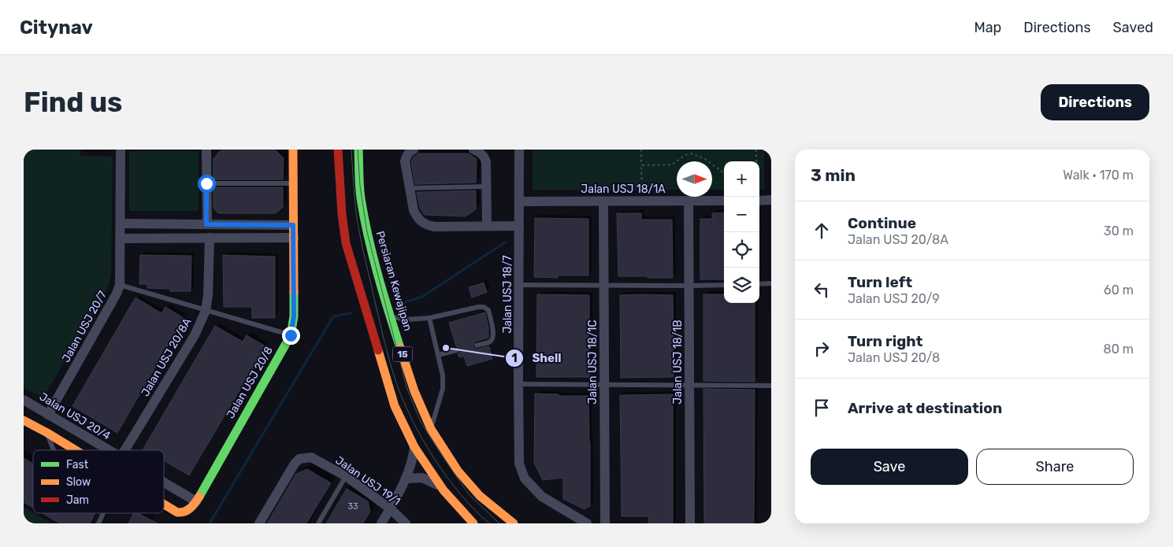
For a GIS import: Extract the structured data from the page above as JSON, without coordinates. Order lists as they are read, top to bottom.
{
  "streets": {
    "main road": ["Persiaran Kewajipan", "15", "Jalan USJ 20/8"],
    "street": [
      "Jalan USJ 18/1A",
      "Jalan USJ 18/7",
      "Jalan USJ 20/7",
      "Jalan USJ 20/8A",
      "Jalan USJ 18/1C",
      "Jalan USJ 18/1B",
      "Jalan USJ 20/4",
      "Jalan USJ 19/1"
    ]
  },
  "crossings": [
    ["Jalan USJ 18/1A", "Jalan USJ 18/7"],
    ["Jalan USJ 18/1A", "Jalan USJ 18/1C"],
    ["Jalan USJ 18/1A", "Jalan USJ 18/1B"],
    ["Jalan USJ 20/7", "Jalan USJ 20/4"],
    ["Jalan USJ 20/8", "Jalan USJ 20/4"]
  ],
  "places": ["Shell"],
  "house_numbers": ["33"],
  "legend": ["Fast", "Slow", "Jam"],
  "north": "right",
  "page": {
    "header": "Citynav",
    "nav": ["Map", "Directions", "Saved"],
    "buttons": [
      "Directions",
      ["Save", "Share"]
    ],
    "title": "Find us",
    "heading": ["3 min", "Walk · 170 m"],
    "map_buttons": ["+", "−"],
    "list": [
      ["Continue", "Jalan USJ 20/8A", "30 m"],
      ["Turn left", "Jalan USJ 20/9", "60 m"],
      ["Turn right", "Jalan USJ 20/8", "80 m"],
      "Arrive at destination"
    ]
  }
}
